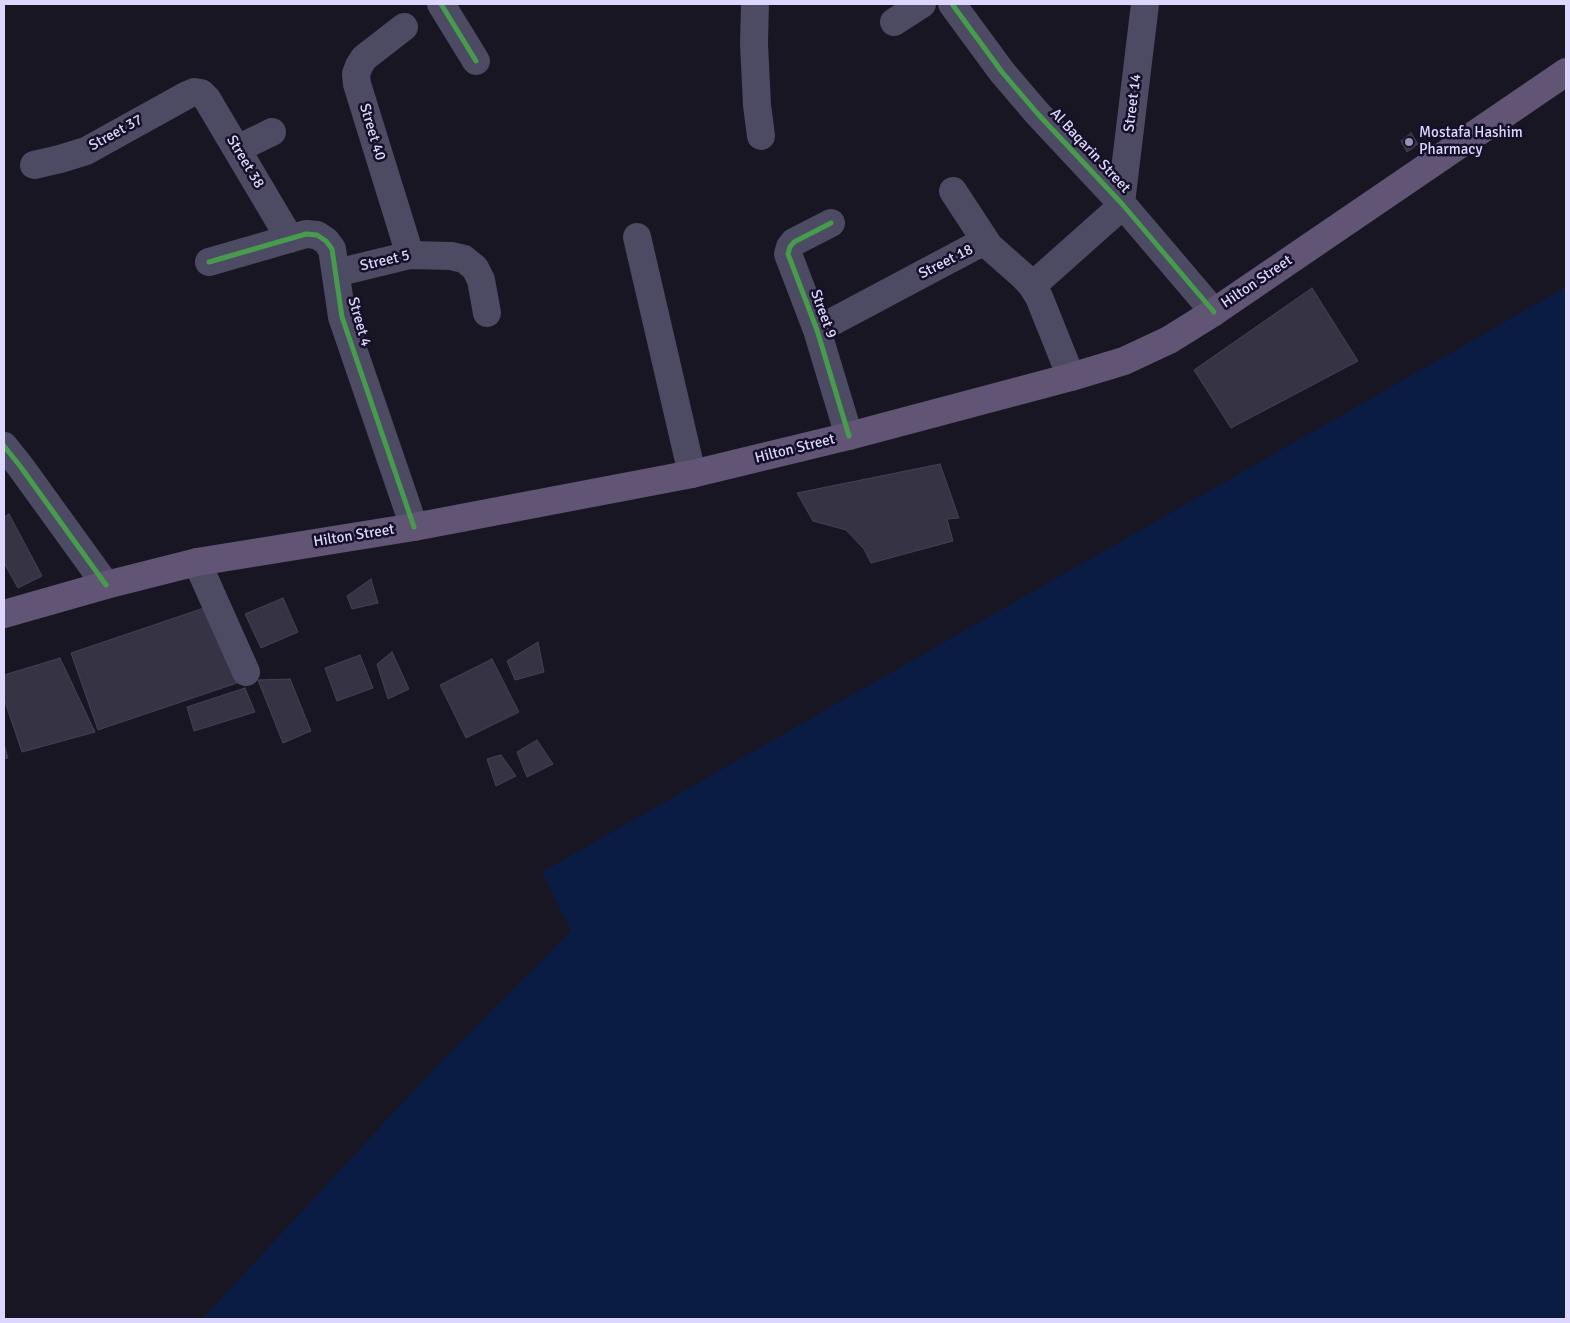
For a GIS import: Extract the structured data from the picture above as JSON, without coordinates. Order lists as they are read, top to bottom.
{
  "streets": {
    "main road": ["Hilton Street"],
    "street": [
      "Street 14",
      "Street 40",
      "Street 37",
      "Al Baqarin Street",
      "Street 38",
      "Street 5",
      "Street 18",
      "Street 9",
      "Street 4"
    ]
  },
  "crossings": [
    ["Street 14", "Al Baqarin Street"],
    ["Street 40", "Street 5"],
    ["Street 37", "Street 38"],
    ["Al Baqarin Street", "Hilton Street"],
    ["Street 38", "Street 4"],
    ["Street 5", "Street 4"],
    ["Street 18", "Hilton Street"],
    ["Street 18", "Street 9"],
    ["Hilton Street", "Street 9"],
    ["Hilton Street", "Street 4"]
  ],
  "places": ["Mostafa Hashim Pharmacy"]
}
